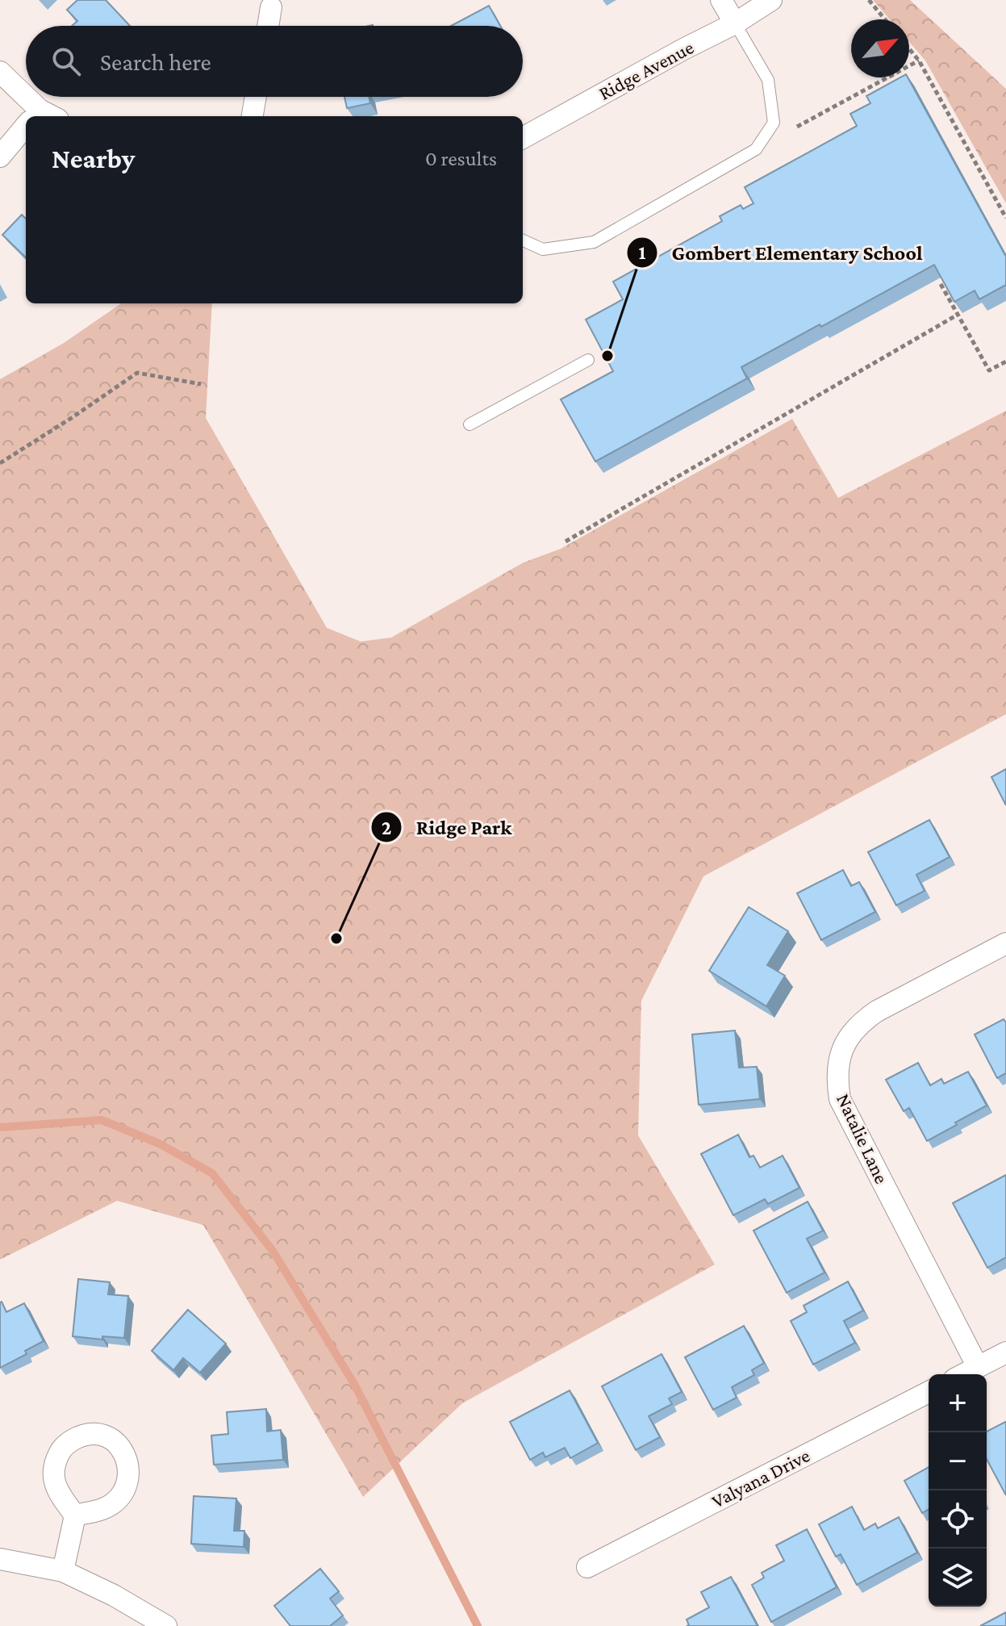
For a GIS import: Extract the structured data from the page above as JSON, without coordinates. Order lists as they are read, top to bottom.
{
  "streets": {
    "street": ["Ridge Avenue", "Natalie Lane", "Valyana Drive"]
  },
  "places": ["Gombert Elementary School", "Ridge Park"],
  "north": "top right",
  "page": {
    "search": "Search here",
    "heading": ["Nearby", "0 results"],
    "map_buttons": ["+", "−"]
  }
}
